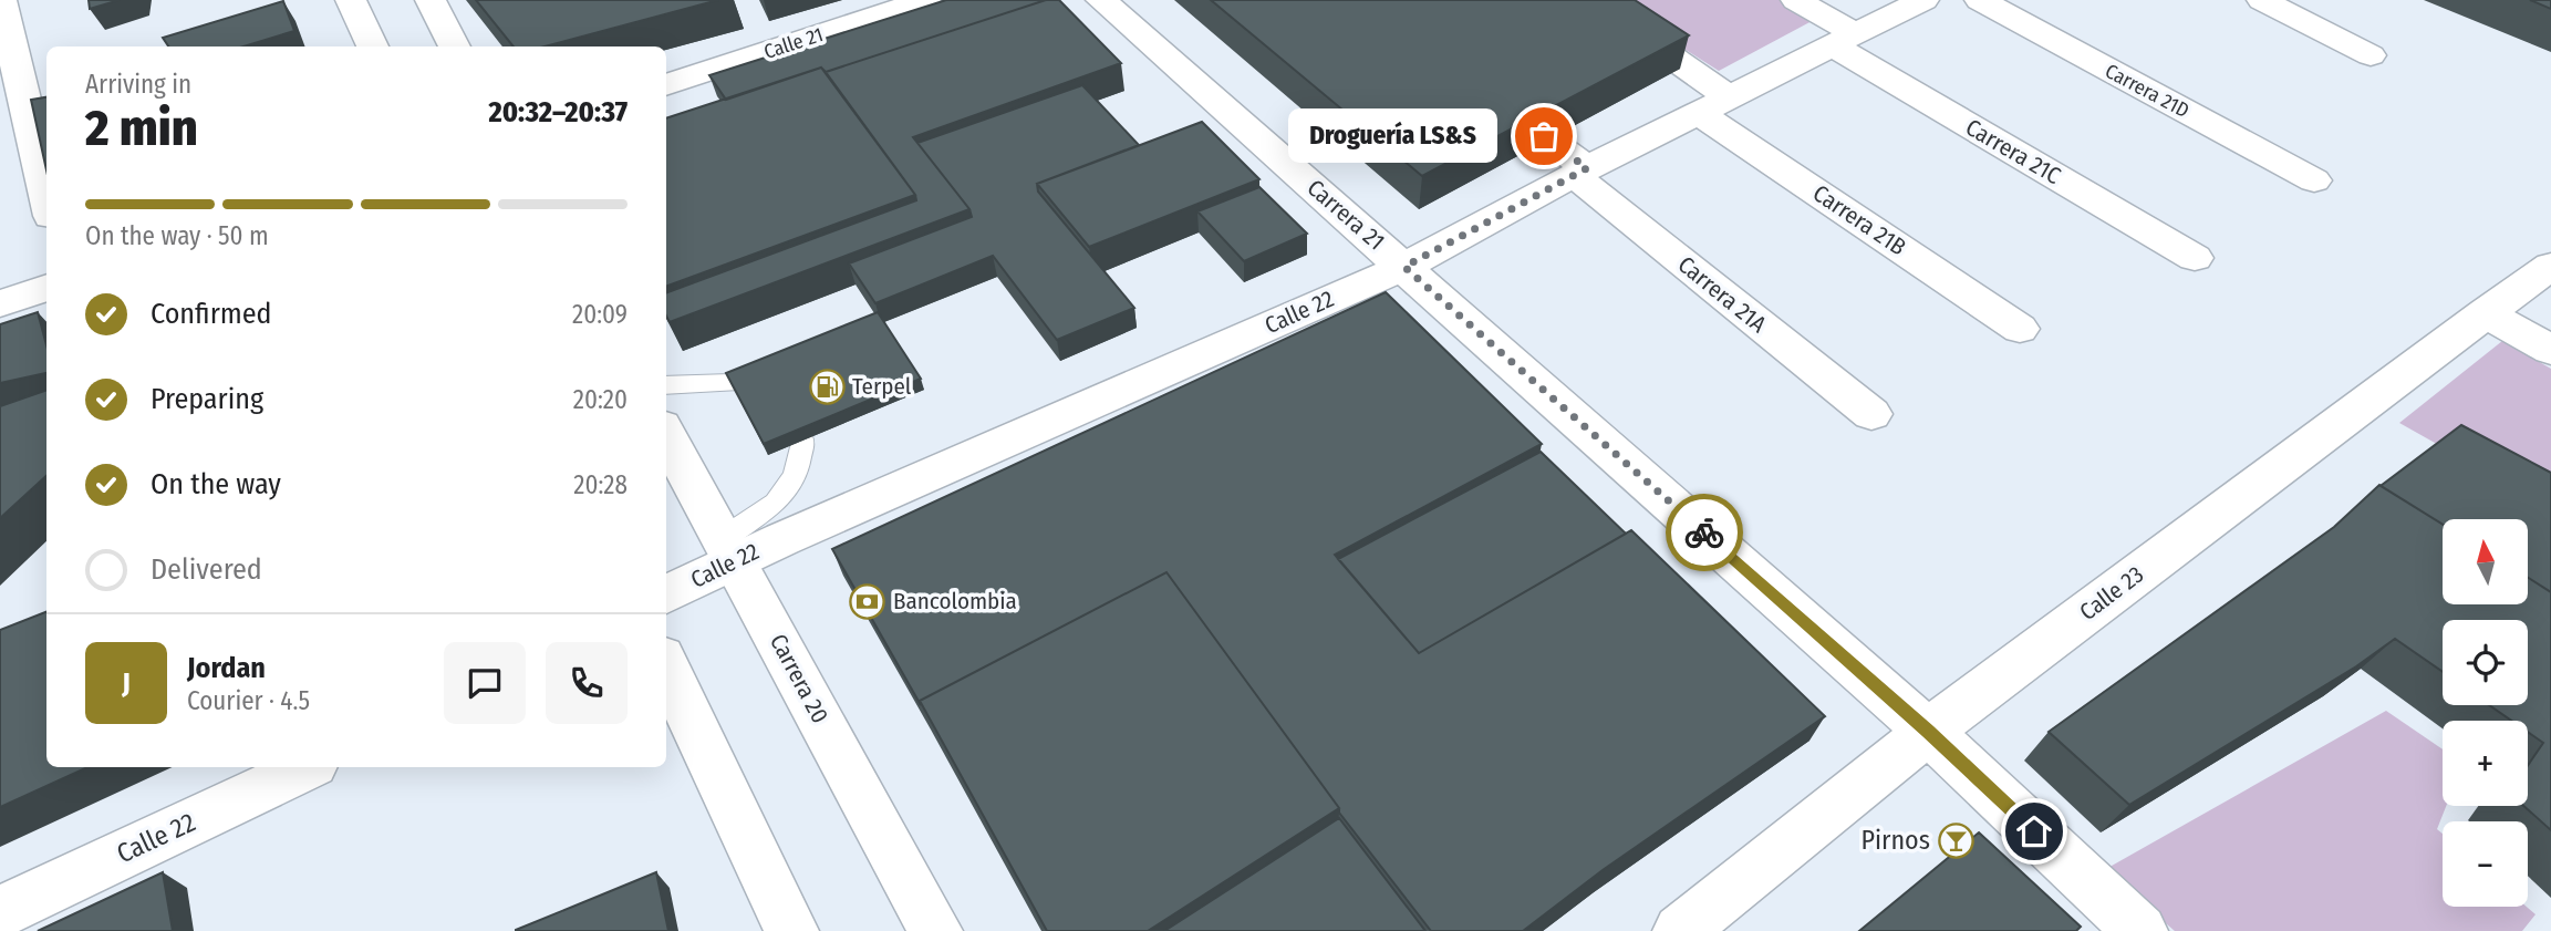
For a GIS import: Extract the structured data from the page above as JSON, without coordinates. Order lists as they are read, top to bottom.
{
  "streets": {
    "street": [
      "Calle 21",
      "Carrera 21D",
      "Carrera 21C",
      "Carrera 21",
      "Carrera 21B",
      "Carrera 21A",
      "Calle 22",
      "Calle 23",
      "Carrera 20"
    ]
  },
  "crossings": [
    ["Carrera 21C", "Calle 22"],
    ["Carrera 21", "Calle 22"],
    ["Carrera 21", "Calle 23"],
    ["Carrera 21B", "Calle 22"],
    ["Carrera 21A", "Calle 22"],
    ["Calle 22", "Carrera 20"]
  ],
  "places": {
    "other": ["Droguería LS&S"],
    "fuel station": ["Terpel"],
    "bank": ["Bancolombia"],
    "bar": ["Pirnos"]
  },
  "north": "top",
  "page": {
    "heading": ["2 min", "Arriving in", "20:32–20:37"],
    "panel": ["Jordan", "Courier · 4.5"],
    "bubble": "Droguería LS&S",
    "bar": "On the way · 50 m",
    "list": [
      ["Confirmed", "20:09"],
      ["Preparing", "20:20"],
      ["On the way", "20:28"],
      "Delivered"
    ],
    "map_buttons": ["+", "−"],
    "round": "J"
  }
}
